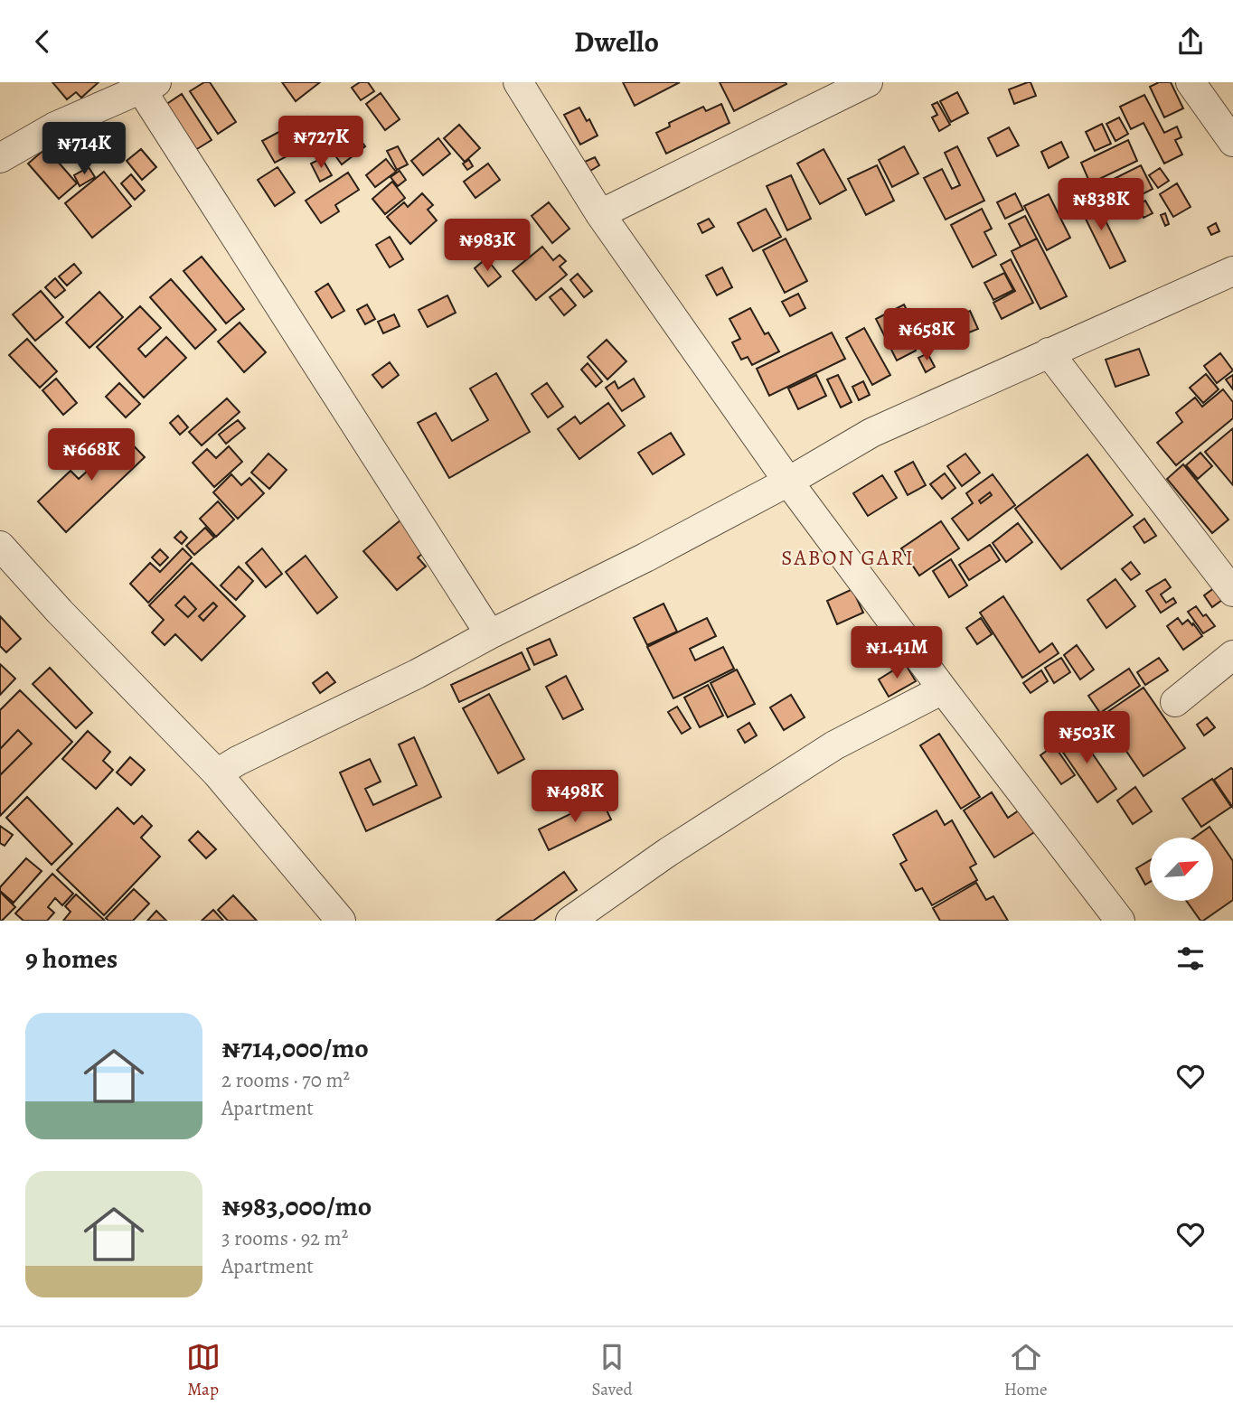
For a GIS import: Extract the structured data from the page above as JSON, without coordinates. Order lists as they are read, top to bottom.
{
  "districts": ["SABON GARI"],
  "north": "top right",
  "page": {
    "header": "Dwello",
    "price": [
      "₦727K",
      "₦714K",
      "₦838K",
      "₦983K",
      "₦658K",
      "₦668K",
      "₦1.41M",
      "₦503K",
      "₦498K"
    ],
    "heading": "9 homes",
    "list": [
      {
        "name": "₦714,000/mo",
        "note": "2 rooms · 70 m² · Apartment"
      },
      {
        "name": "₦983,000/mo",
        "note": "3 rooms · 92 m² · Apartment"
      }
    ],
    "tabs": ["Map", "Saved", "Home"]
  }
}
